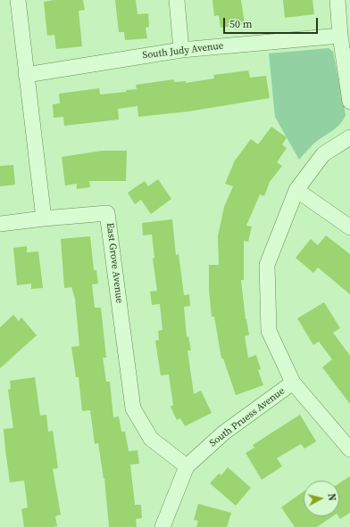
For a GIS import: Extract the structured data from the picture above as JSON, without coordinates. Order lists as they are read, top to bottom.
{
  "streets": {
    "street": ["South Judy Avenue", "East Grove Avenue", "South Pruess Avenue"]
  },
  "crossings": [
    ["East Grove Avenue", "South Pruess Avenue"]
  ],
  "scale_bar": "50 m",
  "north": "right"
}
